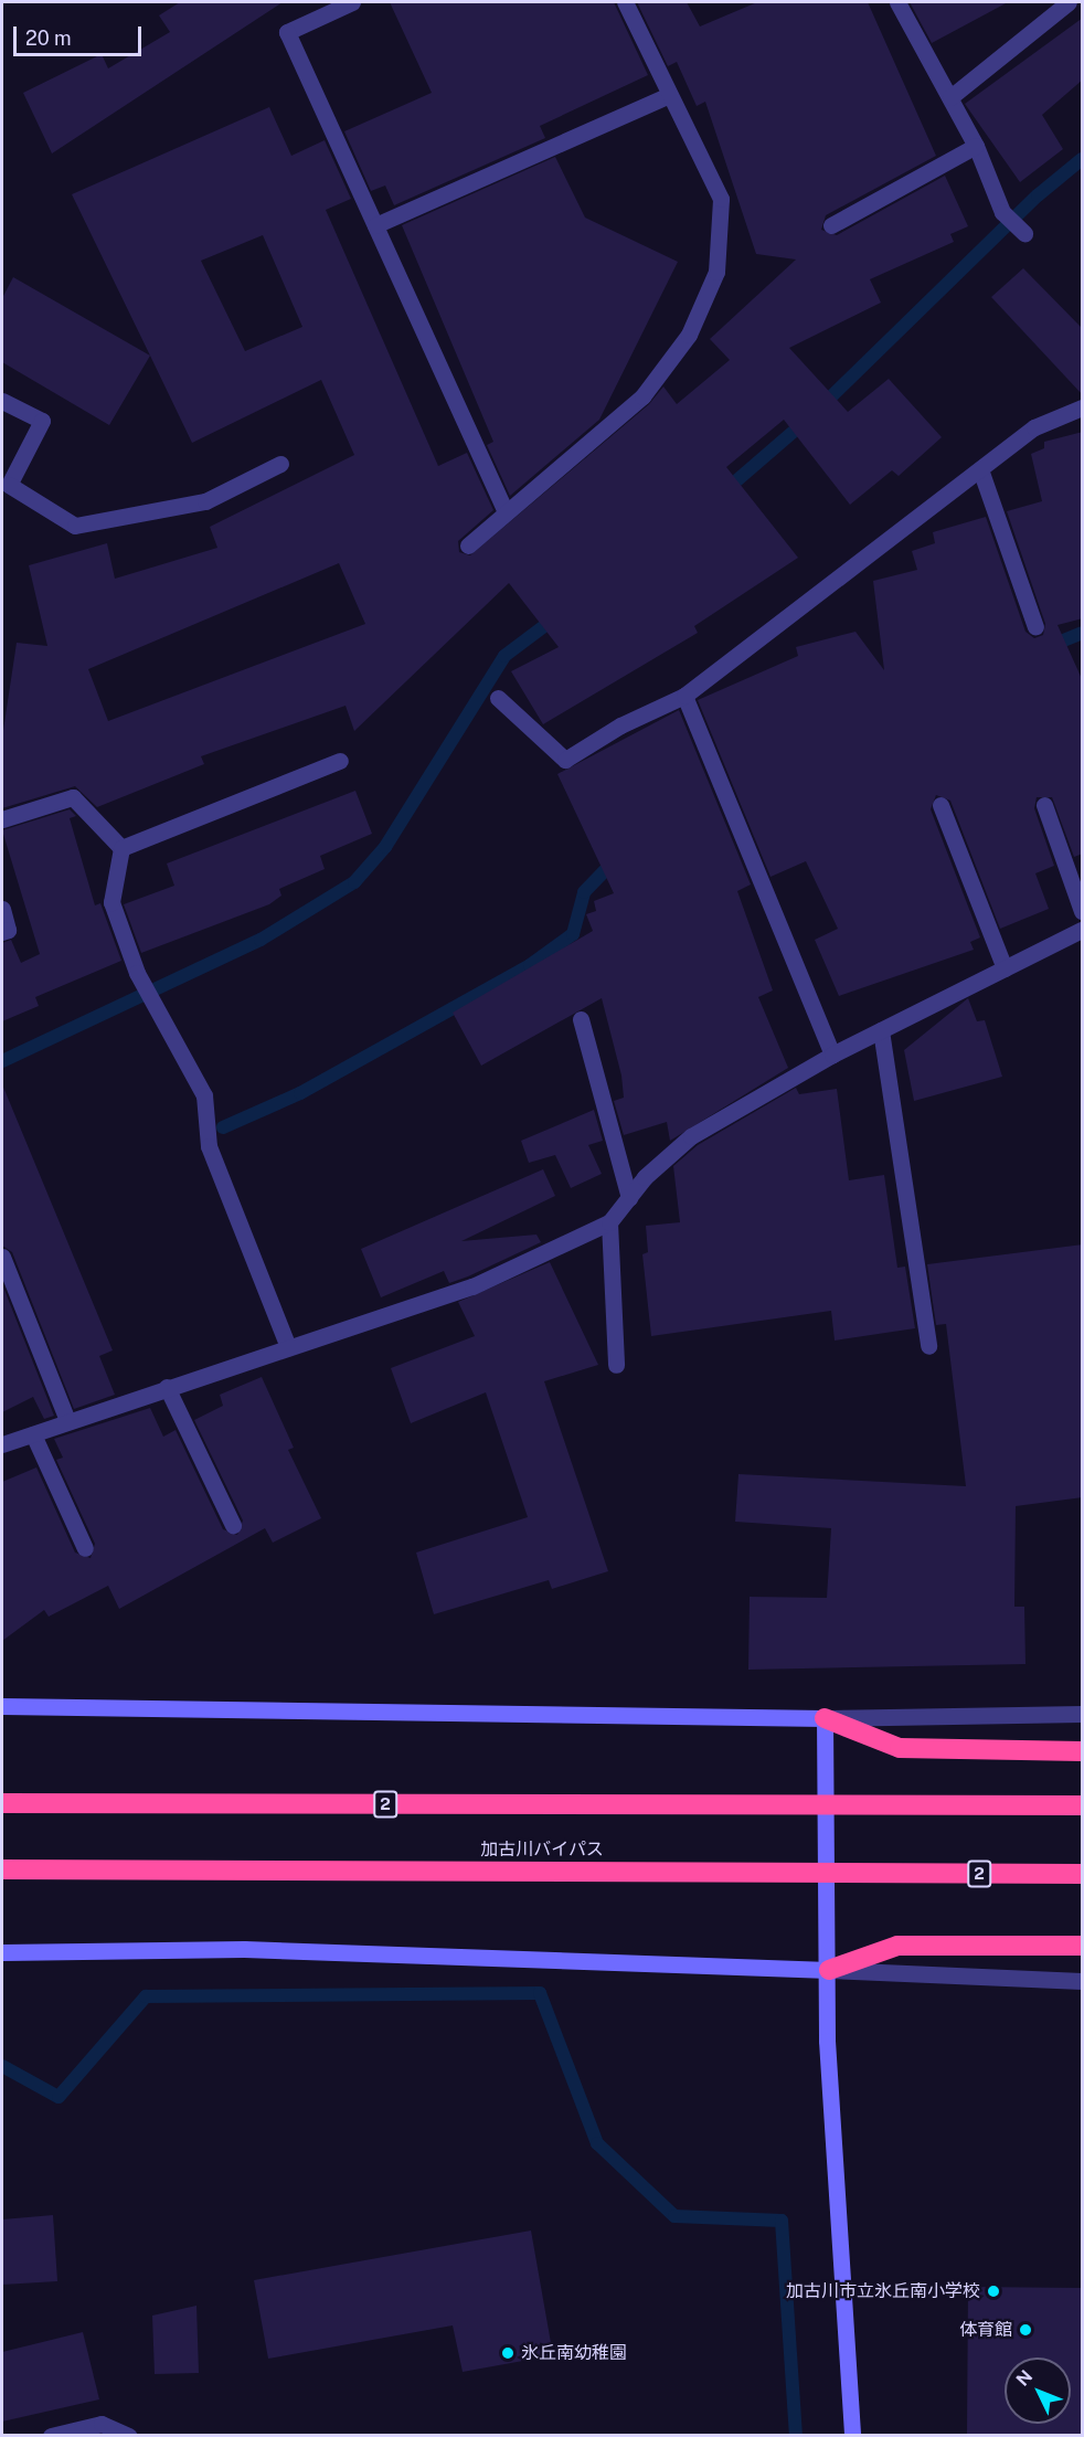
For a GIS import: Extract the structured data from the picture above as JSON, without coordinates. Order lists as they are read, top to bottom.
{
  "streets": {
    "highway": ["2", "加古川バイパス"]
  },
  "places": ["加古川市立氷丘南小学校", "体育館", "氷丘南幼稚園"],
  "scale_bar": "20 m",
  "north": "top left"
}
